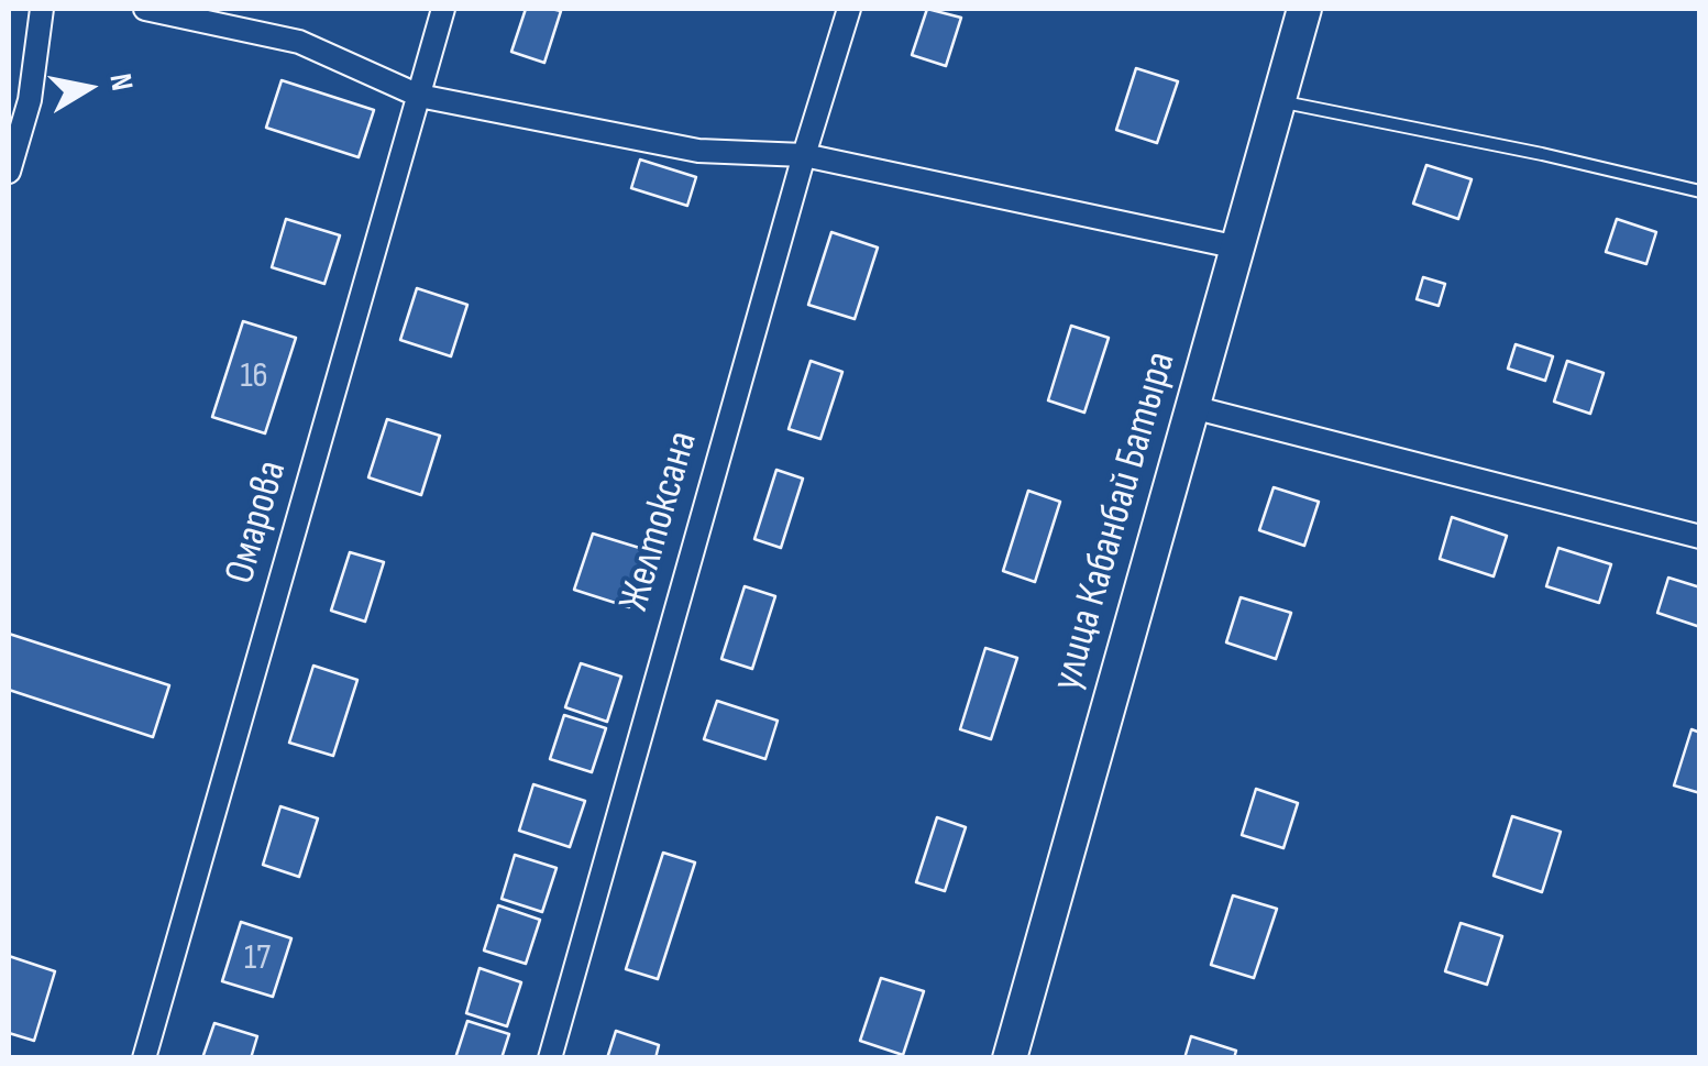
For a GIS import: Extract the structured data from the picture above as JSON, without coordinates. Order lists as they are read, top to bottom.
{
  "streets": {
    "street": ["Желтоксана", "улица Кабанбай Батыра", "Омарова"]
  },
  "house_numbers": ["16", "17"],
  "north": "right"
}
